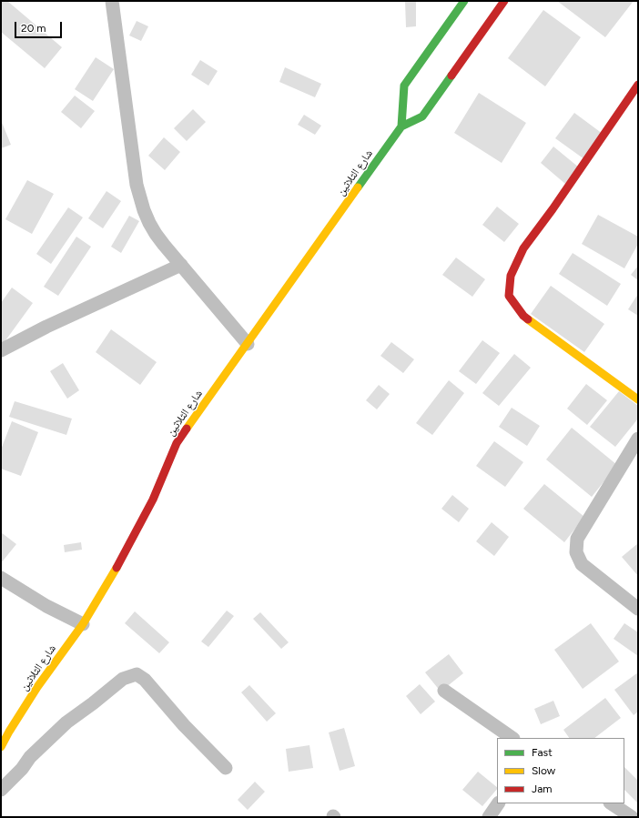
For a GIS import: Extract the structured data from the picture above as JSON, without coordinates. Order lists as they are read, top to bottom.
{
  "streets": {
    "street": ["شارع الثلاثين"]
  },
  "legend": ["Fast", "Slow", "Jam"],
  "scale_bar": "20 m"
}
